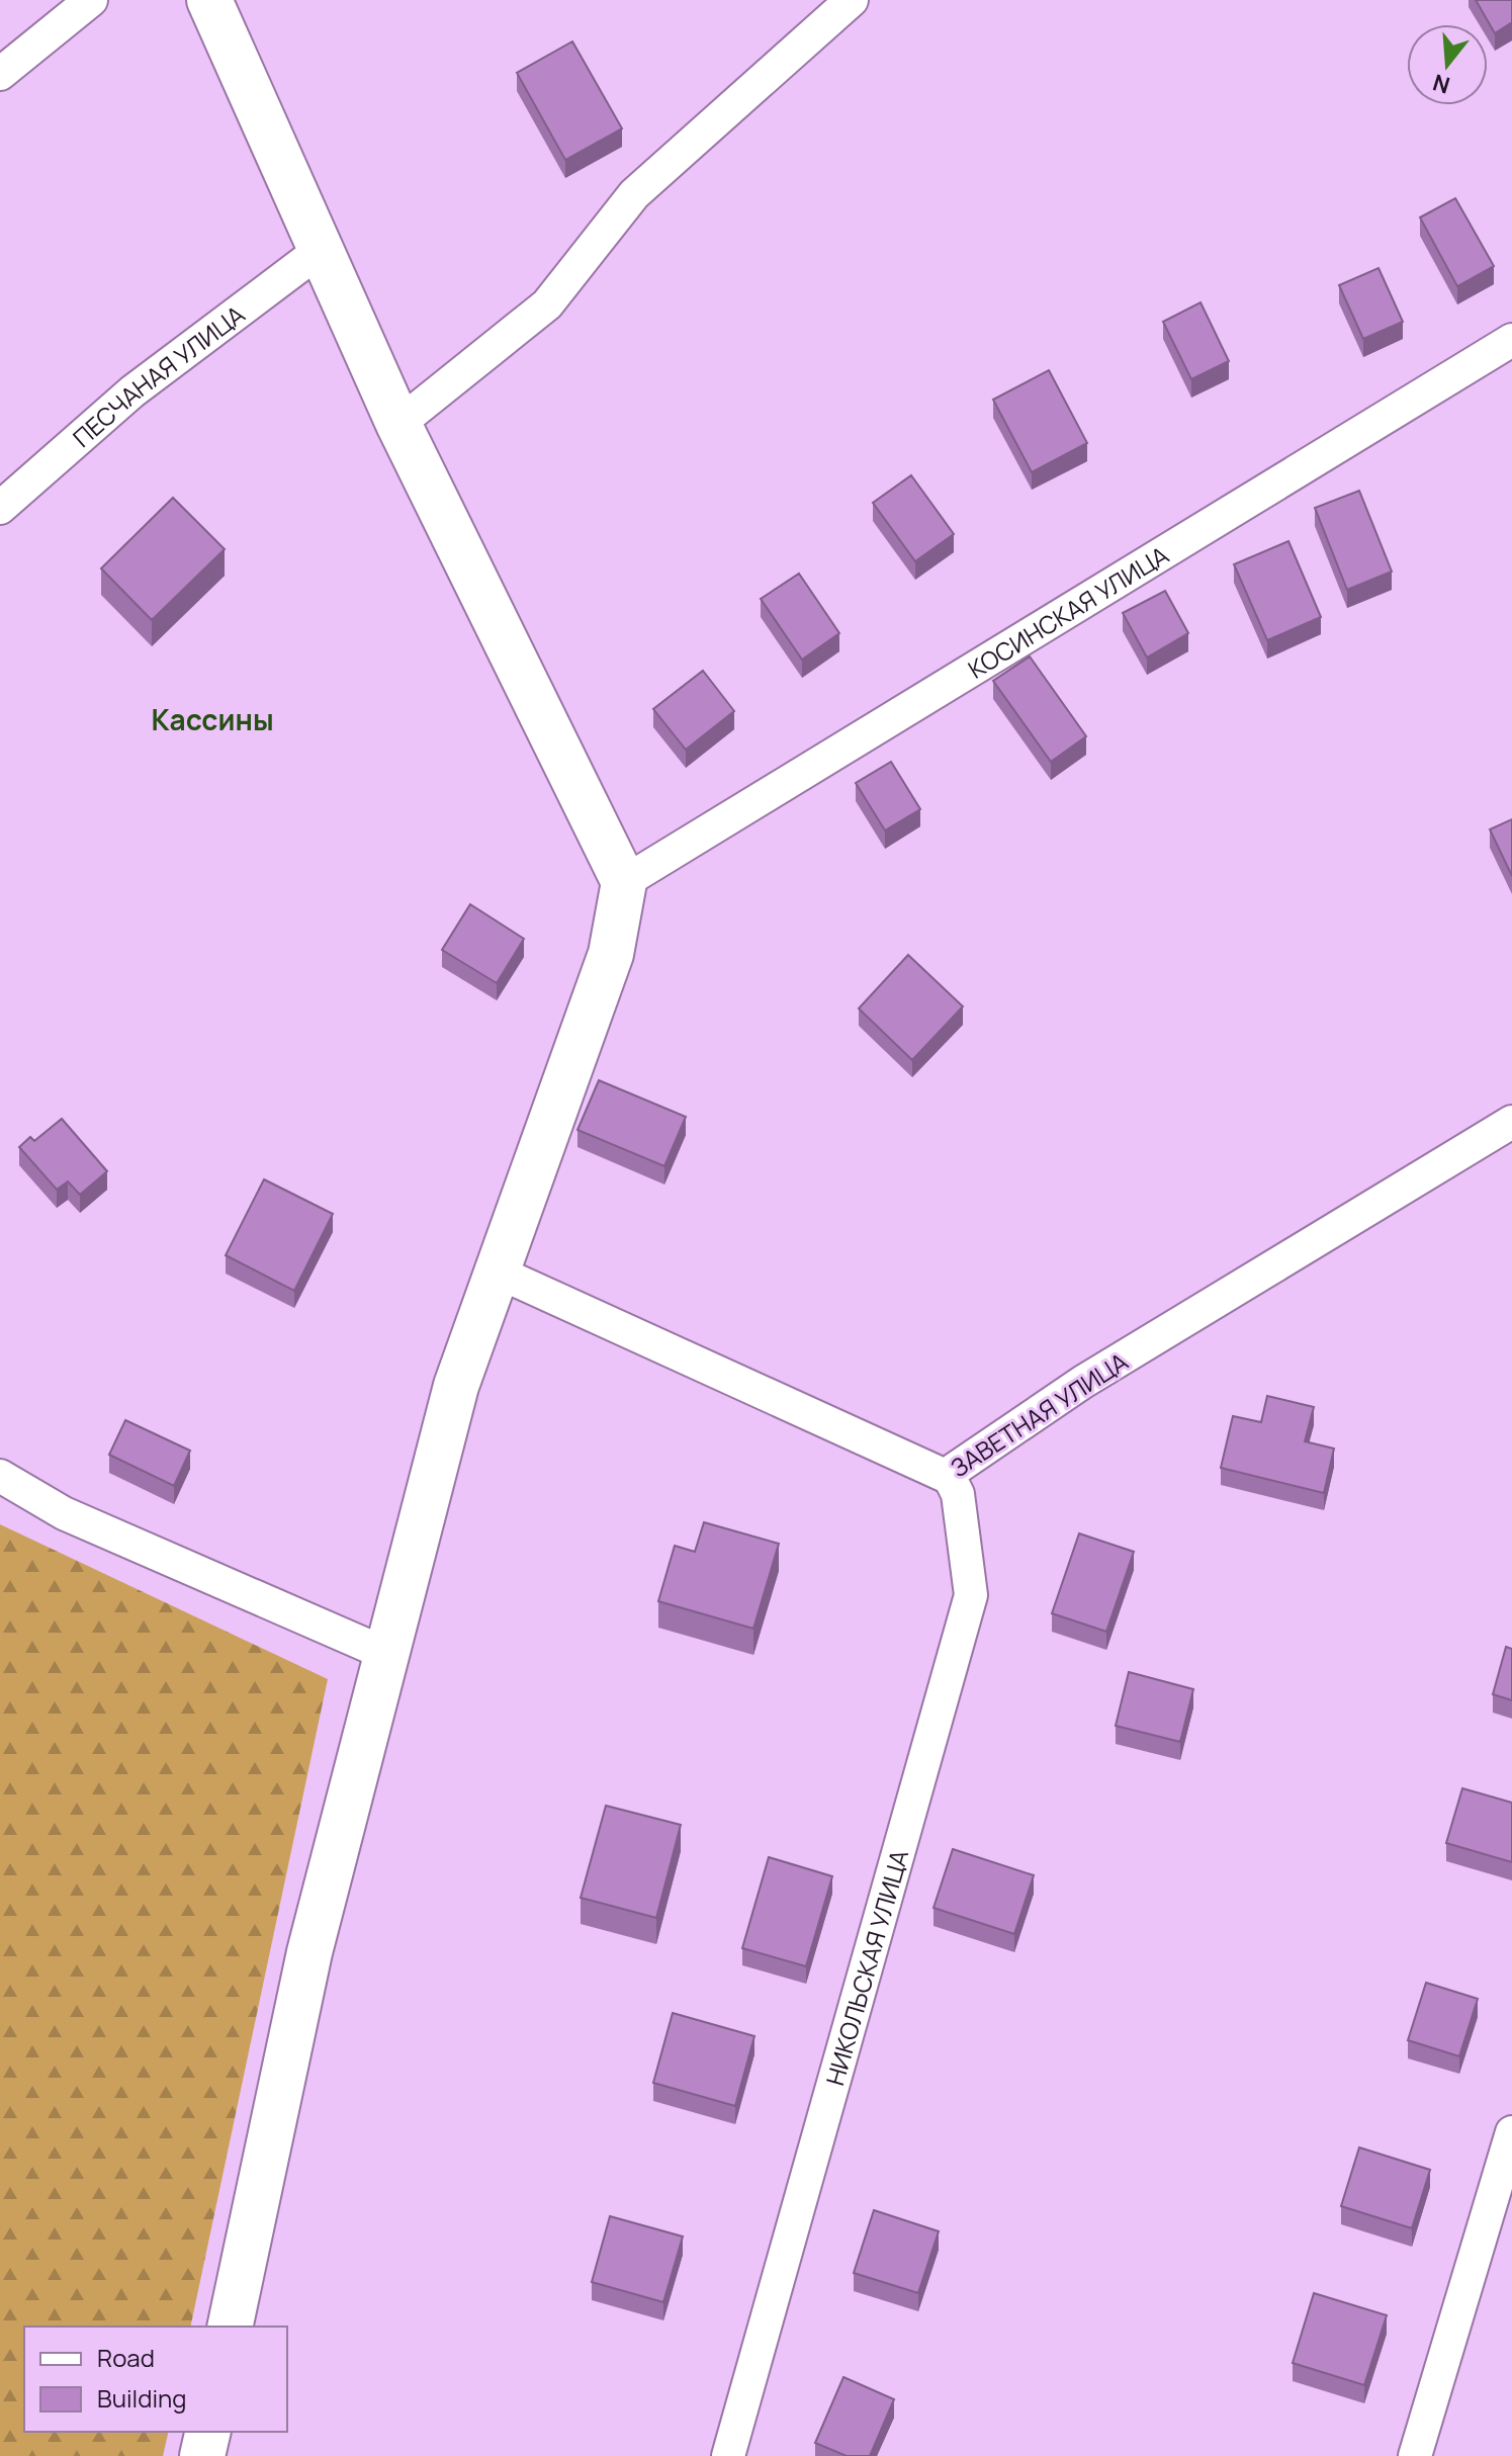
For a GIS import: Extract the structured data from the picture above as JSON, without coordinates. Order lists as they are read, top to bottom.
{
  "streets": {
    "street": [
      "ПЕСЧАНАЯ УЛИЦА",
      "КОСИНСКАЯ УЛИЦА",
      "ЗАВЕТНАЯ УЛИЦА",
      "НИКОЛЬСКАЯ УЛИЦА"
    ]
  },
  "crossings": [
    ["ЗАВЕТНАЯ УЛИЦА", "НИКОЛЬСКАЯ УЛИЦА"]
  ],
  "districts": ["Кассины"],
  "legend": ["Road", "Building"],
  "north": "bottom"
}
